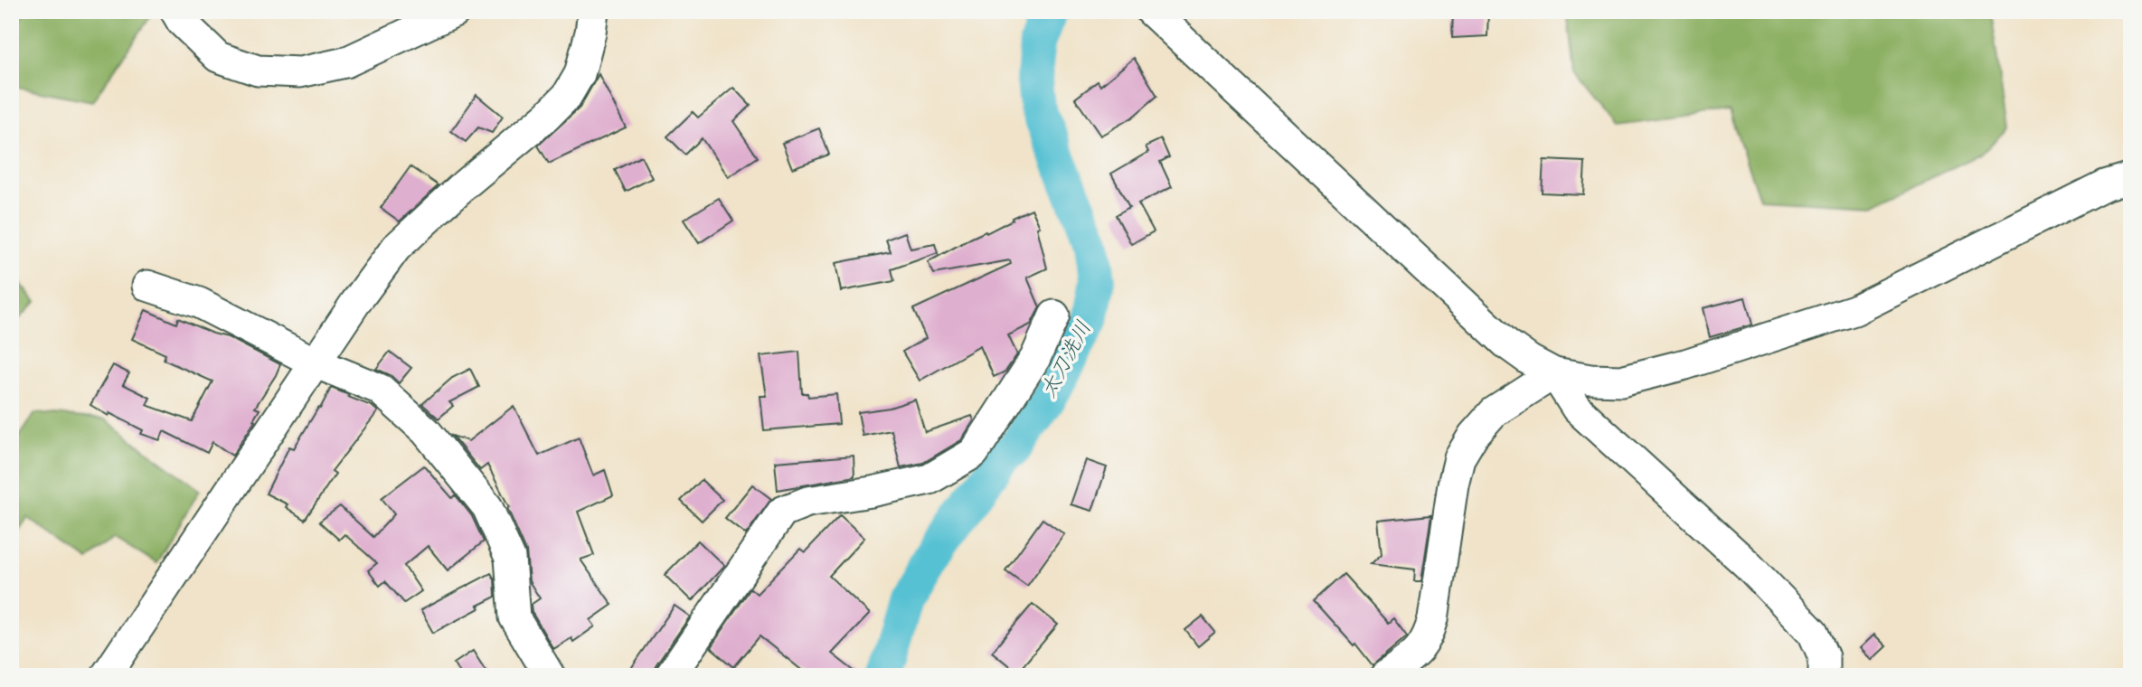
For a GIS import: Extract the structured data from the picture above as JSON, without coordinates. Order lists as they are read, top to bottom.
{
  "water": ["太刀洗川"]
}
